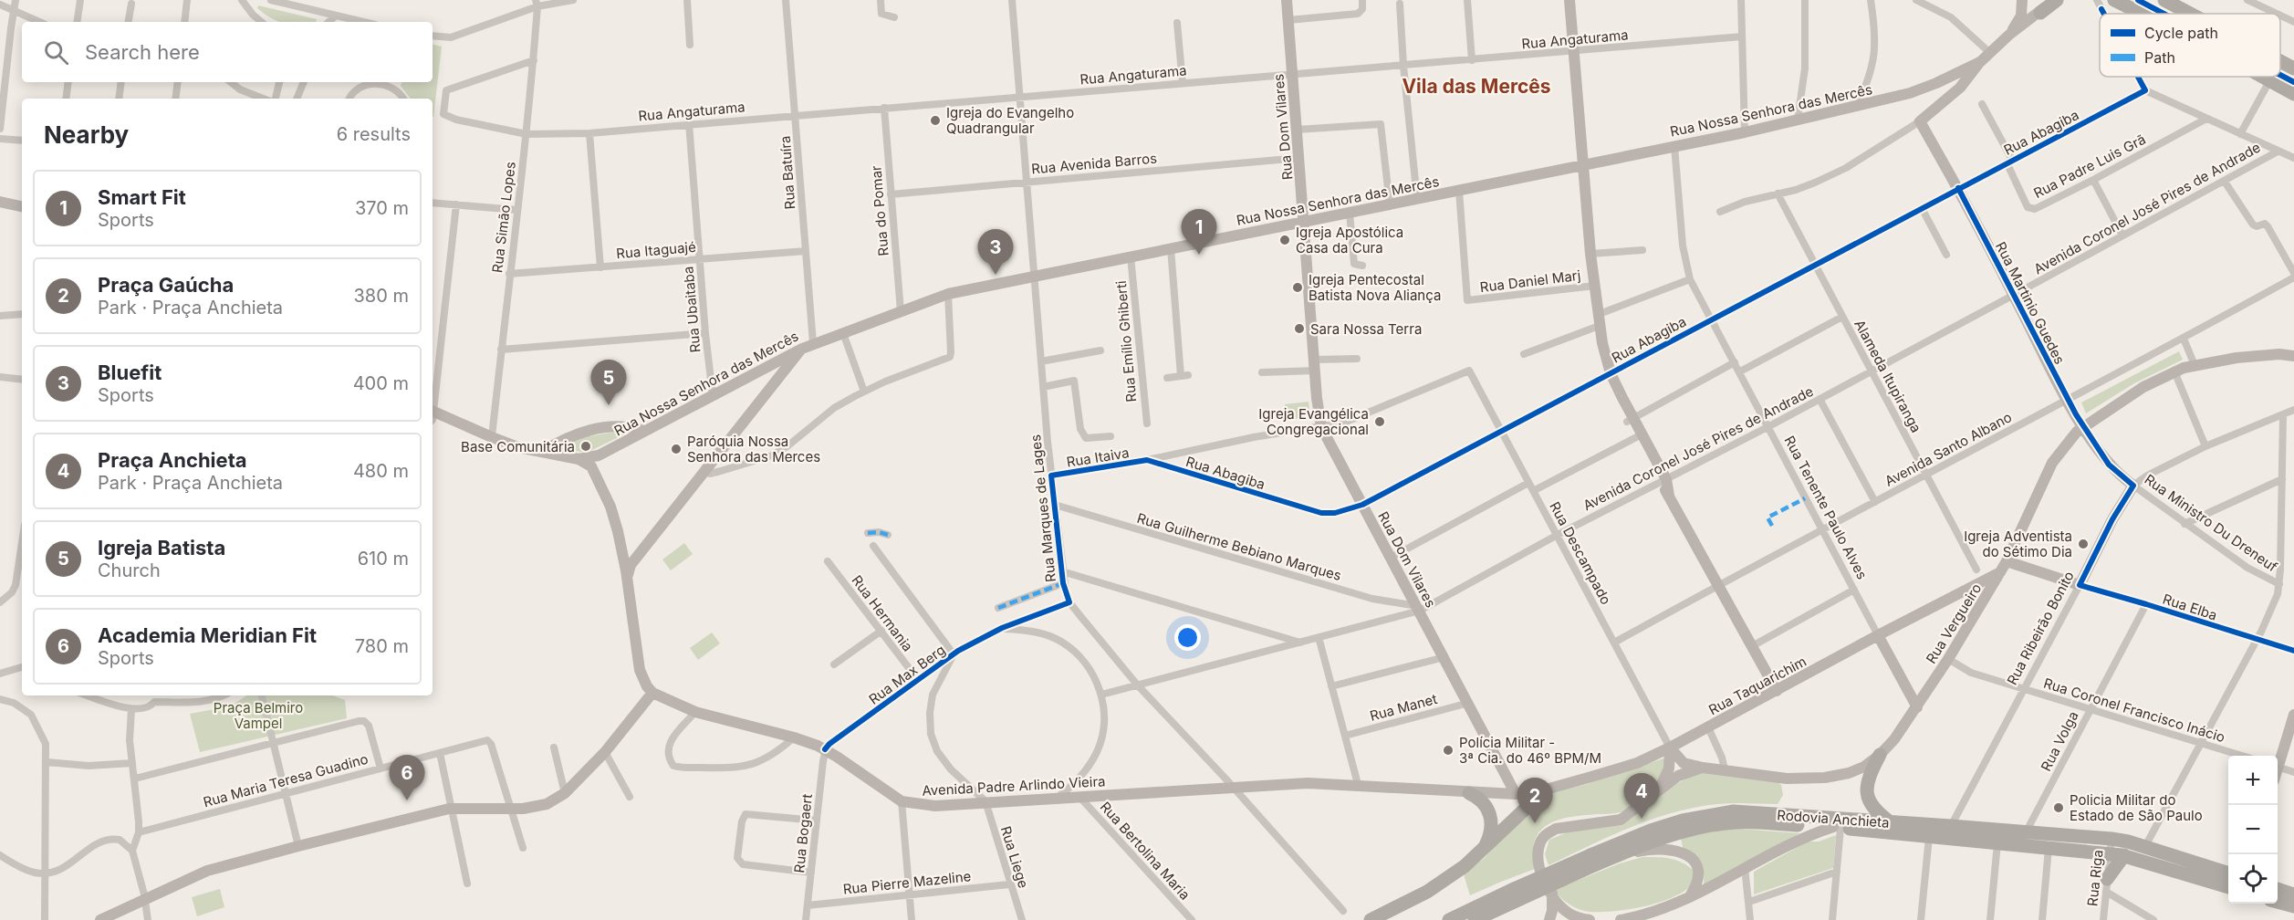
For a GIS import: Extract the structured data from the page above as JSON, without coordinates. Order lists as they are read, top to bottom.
{
  "streets": {
    "highway": ["Rodovia Anchieta"],
    "main road": [
      "Rua Nossa Senhora das Mercês",
      "Rua Dom Vilares",
      "Rua Martinio Guedes",
      "Rua Tenente Paulo Alves",
      "Rua Ministro Du Dreneuf",
      "Rua Elba",
      "Rua Vergueiro",
      "Rua Ribeirão Bonito",
      "Rua Taquarichim",
      "Avenida Padre Arlindo Vieira"
    ],
    "street": [
      "Rua Angaturama",
      "Rua Abagiba",
      "Rua Avenida Barros",
      "Rua Padre Luis Grã",
      "Rua Batuíra",
      "Avenida Coronel José Pires de Andrade",
      "Rua do Pomar",
      "Rua Simão Lopes",
      "Rua Itaguajé",
      "Rua Daniel Marj",
      "Rua Ubaitaba",
      "Rua Emílio Ghiberti",
      "Alameda Itupiranga",
      "Avenida Santo Albano",
      "Rua Itaiva",
      "Rua Marques de Lages",
      "Rua Guilherme Bebiano Marques",
      "Rua Descampado",
      "Rua Hermania",
      "Rua Max Berg",
      "Rua Manet",
      "Rua Coronel Francisco Inácio",
      "Rua Volga",
      "Rua Maria Teresa Guadino",
      "Rua Bogaert",
      "Rua Bertolina Maria",
      "Rua Liege",
      "Rua Riga",
      "Rua Pierre Mazeline"
    ]
  },
  "crossings": [
    ["Rua Angaturama", "Rua Dom Vilares"],
    ["Rua Angaturama", "Rua Batuíra"],
    ["Rua Angaturama", "Rua do Pomar"],
    ["Rua Angaturama", "Rua Simão Lopes"],
    ["Rua Angaturama", "Rua Ubaitaba"],
    ["Rua Angaturama", "Rua Marques de Lages"],
    ["Rua Nossa Senhora das Mercês", "Rua Dom Vilares"],
    ["Rua Nossa Senhora das Mercês", "Rua Batuíra"],
    ["Rua Nossa Senhora das Mercês", "Rua do Pomar"],
    ["Rua Nossa Senhora das Mercês", "Rua Daniel Marj"],
    ["Rua Nossa Senhora das Mercês", "Rua Ubaitaba"],
    ["Rua Nossa Senhora das Mercês", "Rua Emílio Ghiberti"],
    ["Rua Nossa Senhora das Mercês", "Rua Tenente Paulo Alves"],
    ["Rua Nossa Senhora das Mercês", "Rua Marques de Lages"],
    ["Rua Dom Vilares", "Rua Abagiba"],
    ["Rua Dom Vilares", "Rua Avenida Barros"],
    ["Rua Dom Vilares", "Avenida Coronel José Pires de Andrade"],
    ["Rua Dom Vilares", "Rua Itaiva"],
    ["Rua Dom Vilares", "Rua Guilherme Bebiano Marques"],
    ["Rua Dom Vilares", "Rua Taquarichim"],
    ["Rua Dom Vilares", "Rua Manet"],
    ["Rua Dom Vilares", "Avenida Padre Arlindo Vieira"],
    ["Rua Abagiba", "Rua Padre Luis Grã"],
    ["Rua Abagiba", "Rua Martinio Guedes"],
    ["Rua Abagiba", "Alameda Itupiranga"],
    ["Rua Abagiba", "Rua Itaiva"],
    ["Rua Abagiba", "Rua Tenente Paulo Alves"],
    ["Rua Abagiba", "Rua Descampado"],
    ["Rua Avenida Barros", "Rua do Pomar"],
    ["Rua Avenida Barros", "Rua Marques de Lages"],
    ["Rua Batuíra", "Rua Itaguajé"],
    ["Avenida Coronel José Pires de Andrade", "Rua Martinio Guedes"],
    ["Avenida Coronel José Pires de Andrade", "Alameda Itupiranga"],
    ["Avenida Coronel José Pires de Andrade", "Rua Tenente Paulo Alves"],
    ["Avenida Coronel José Pires de Andrade", "Rua Marques de Lages"],
    ["Avenida Coronel José Pires de Andrade", "Rua Guilherme Bebiano Marques"],
    ["Avenida Coronel José Pires de Andrade", "Rua Descampado"],
    ["Avenida Coronel José Pires de Andrade", "Rua Max Berg"],
    ["Avenida Coronel José Pires de Andrade", "Avenida Padre Arlindo Vieira"],
    ["Avenida Coronel José Pires de Andrade", "Rua Liege"],
    ["Rua Simão Lopes", "Rua Itaguajé"],
    ["Rua Itaguajé", "Rua Ubaitaba"],
    ["Rua Martinio Guedes", "Avenida Santo Albano"],
    ["Rua Martinio Guedes", "Rua Ministro Du Dreneuf"],
    ["Rua Martinio Guedes", "Rua Vergueiro"],
    ["Alameda Itupiranga", "Avenida Santo Albano"],
    ["Avenida Santo Albano", "Rua Tenente Paulo Alves"],
    ["Avenida Santo Albano", "Rua Descampado"],
    ["Rua Itaiva", "Rua Marques de Lages"],
    ["Rua Itaiva", "Rua Descampado"],
    ["Rua Tenente Paulo Alves", "Rua Vergueiro"],
    ["Rua Tenente Paulo Alves", "Rua Taquarichim"],
    ["Rua Marques de Lages", "Rua Guilherme Bebiano Marques"],
    ["Rua Marques de Lages", "Rua Max Berg"],
    ["Rua Marques de Lages", "Avenida Padre Arlindo Vieira"],
    ["Rua Ministro Du Dreneuf", "Rua Vergueiro"],
    ["Rua Ministro Du Dreneuf", "Rua Ribeirão Bonito"],
    ["Rua Descampado", "Rua Taquarichim"],
    ["Rua Elba", "Rua Vergueiro"],
    ["Rua Elba", "Rua Ribeirão Bonito"],
    ["Rua Elba", "Rua Volga"],
    ["Rua Hermania", "Rua Max Berg"],
    ["Rua Vergueiro", "Rua Taquarichim"],
    ["Rua Vergueiro", "Rua Coronel Francisco Inácio"],
    ["Rua Ribeirão Bonito", "Rua Coronel Francisco Inácio"],
    ["Rua Ribeirão Bonito", "Rodovia Anchieta"],
    ["Rua Max Berg", "Avenida Padre Arlindo Vieira"],
    ["Rua Max Berg", "Rua Bogaert"],
    ["Rua Max Berg", "Rua Liege"],
    ["Rua Taquarichim", "Avenida Padre Arlindo Vieira"],
    ["Rua Coronel Francisco Inácio", "Rua Volga"],
    ["Rua Volga", "Rodovia Anchieta"],
    ["Avenida Padre Arlindo Vieira", "Rua Bogaert"],
    ["Avenida Padre Arlindo Vieira", "Rua Bertolina Maria"],
    ["Avenida Padre Arlindo Vieira", "Rua Liege"],
    ["Rodovia Anchieta", "Rua Riga"],
    ["Rua Bogaert", "Rua Pierre Mazeline"],
    ["Rua Liege", "Rua Pierre Mazeline"]
  ],
  "districts": ["Vila das Mercês"],
  "parks": ["Praça Belmiro Vampel"],
  "places": [
    "Igreja do Evangelho Quadrangular",
    "Igreja Apostólica Casa da Cura",
    "Igreja Pentecostal Batista Nova Aliança",
    "Sara Nossa Terra",
    "Igreja Evangélica Congregacional",
    "Base Comunitária",
    "Paróquia Nossa Senhora das Merces",
    "Igreja Adventista do Sétimo Dia",
    "Polícia Militar - 3ª Cia. do 46º BPM/M",
    "Policia Militar do Estado de São Paulo"
  ],
  "legend": ["Cycle path", "Path"],
  "page": {
    "search": "Search here",
    "heading": ["Nearby", "6 results"],
    "list": [
      {
        "mark": "1",
        "name": "Smart Fit",
        "note": "Sports",
        "value": "370 m"
      },
      {
        "mark": "2",
        "name": "Praça Gaúcha",
        "note": "Park · Praça Anchieta",
        "value": "380 m"
      },
      {
        "mark": "3",
        "name": "Bluefit",
        "note": "Sports",
        "value": "400 m"
      },
      {
        "mark": "4",
        "name": "Praça Anchieta",
        "note": "Park · Praça Anchieta",
        "value": "480 m"
      },
      {
        "mark": "5",
        "name": "Igreja Batista",
        "note": "Church",
        "value": "610 m"
      },
      {
        "mark": "6",
        "name": "Academia Meridian Fit",
        "note": "Sports",
        "value": "780 m"
      }
    ],
    "pins": [
      "1",
      "3",
      "5",
      "6",
      "4",
      "2"
    ],
    "map_buttons": ["+", "−"]
  }
}
